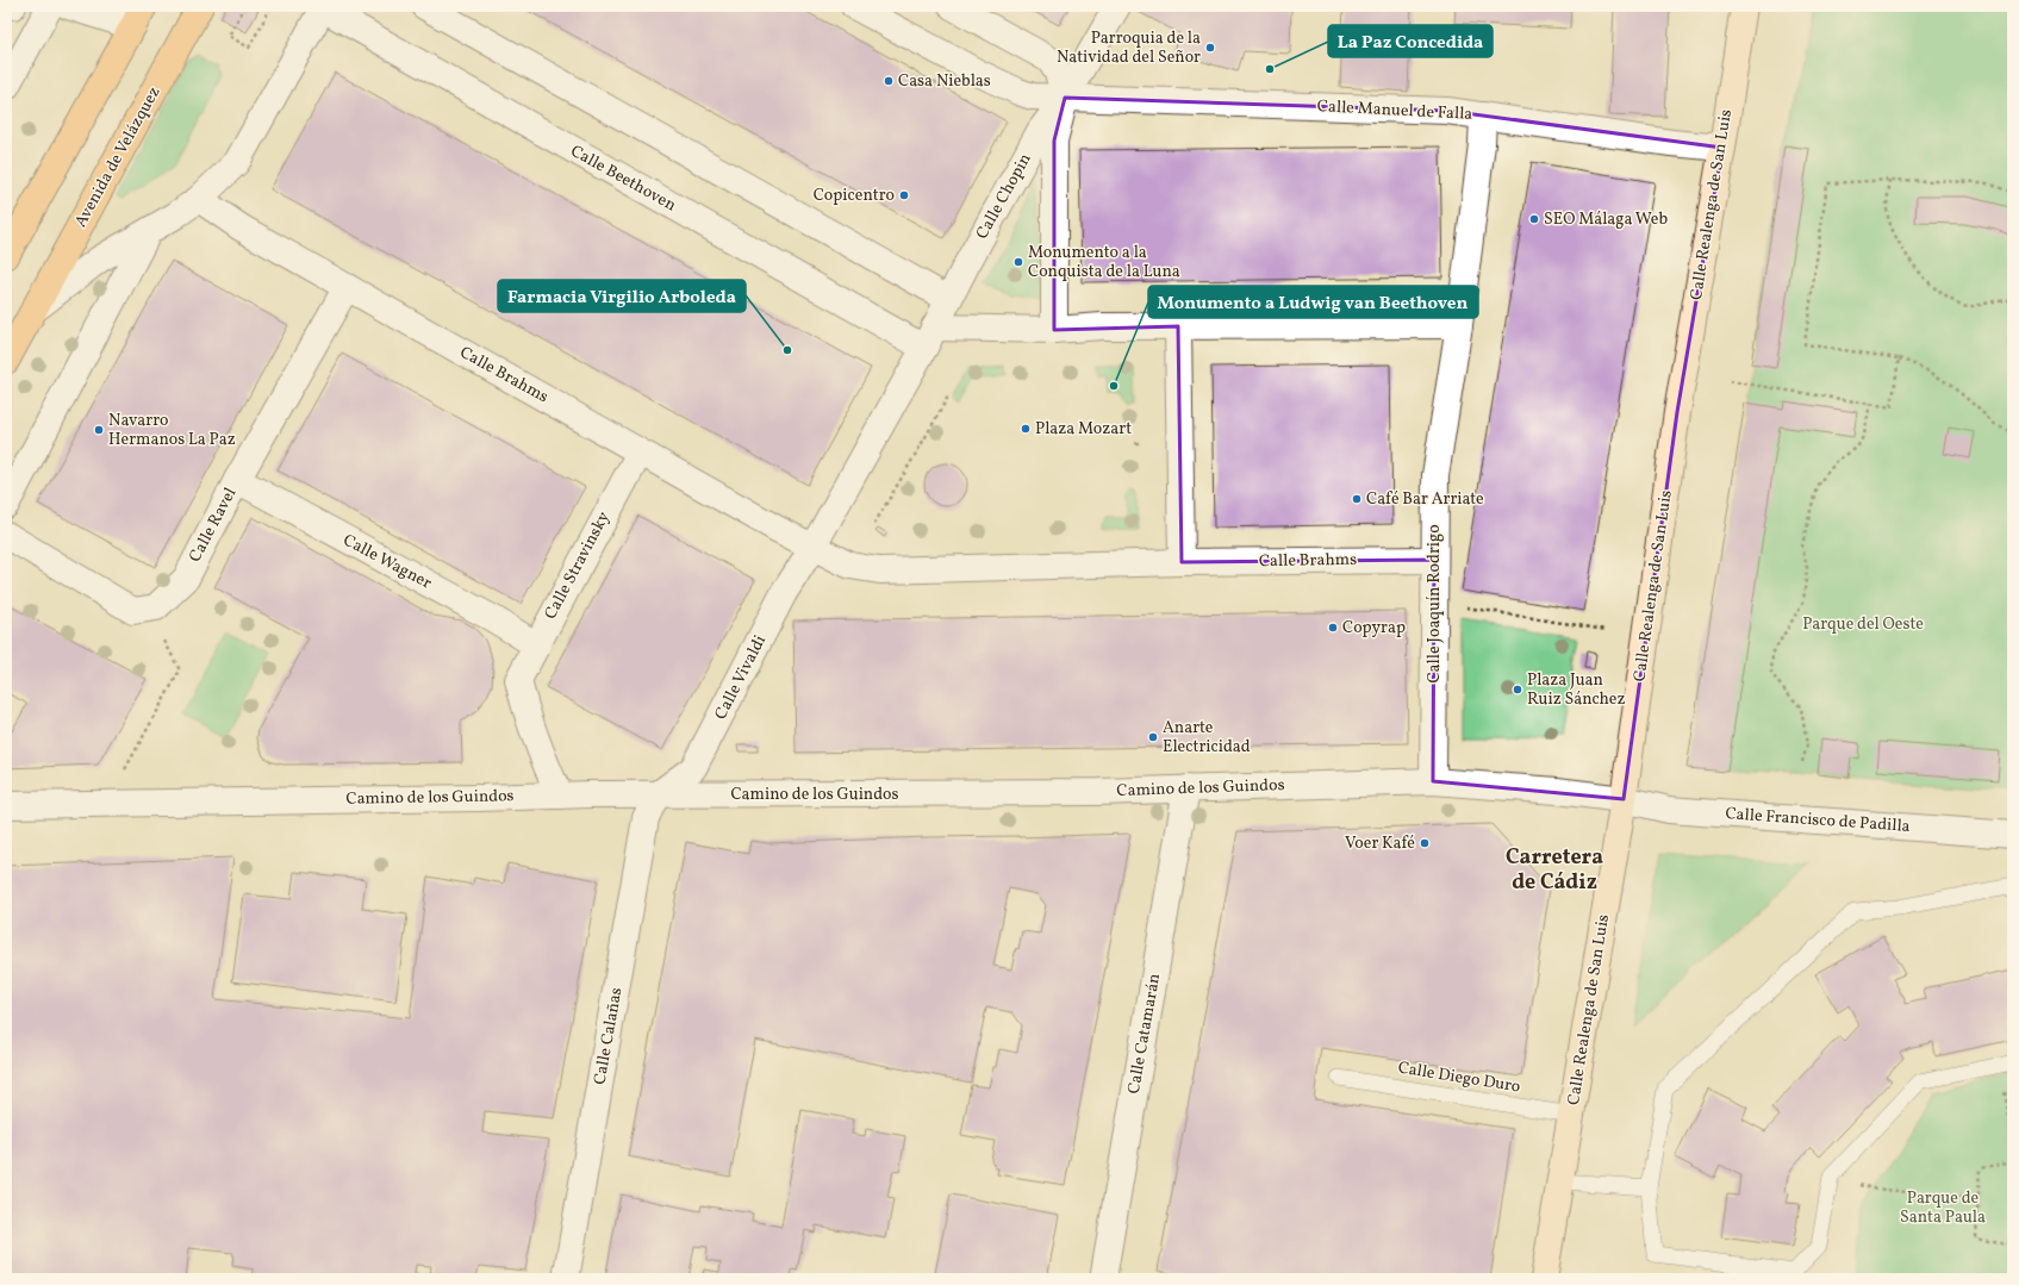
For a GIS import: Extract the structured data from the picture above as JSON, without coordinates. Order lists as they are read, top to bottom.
{
  "streets": {
    "main road": ["Avenida de Velázquez"],
    "street": [
      "Calle Manuel de Falla",
      "Calle Beethoven",
      "Calle Chopin",
      "Calle Realenga de San Luis",
      "Calle Brahms",
      "Calle Ravel",
      "Calle Wagner",
      "Calle Stravinsky",
      "Calle Joaquín Rodrigo",
      "Calle Vivaldi",
      "Camino de los Guindos",
      "Calle Francisco de Padilla",
      "Calle Catamarán",
      "Calle Calañas"
    ],
    "lane": ["Calle Diego Duro"]
  },
  "crossings": [
    ["Calle Manuel de Falla", "Calle Chopin"],
    ["Calle Manuel de Falla", "Calle Realenga de San Luis"],
    ["Calle Manuel de Falla", "Calle Joaquín Rodrigo"],
    ["Avenida de Velázquez", "Calle Beethoven"],
    ["Avenida de Velázquez", "Calle Brahms"],
    ["Calle Realenga de San Luis", "Camino de los Guindos"],
    ["Calle Realenga de San Luis", "Calle Francisco de Padilla"],
    ["Calle Realenga de San Luis", "Calle Diego Duro"],
    ["Calle Brahms", "Calle Ravel"],
    ["Calle Brahms", "Calle Stravinsky"],
    ["Calle Brahms", "Calle Joaquín Rodrigo"],
    ["Calle Brahms", "Calle Vivaldi"],
    ["Calle Ravel", "Calle Wagner"],
    ["Calle Wagner", "Calle Stravinsky"],
    ["Calle Stravinsky", "Camino de los Guindos"],
    ["Calle Joaquín Rodrigo", "Camino de los Guindos"],
    ["Calle Vivaldi", "Camino de los Guindos"],
    ["Calle Vivaldi", "Calle Calañas"],
    ["Camino de los Guindos", "Calle Francisco de Padilla"],
    ["Camino de los Guindos", "Calle Catamarán"],
    ["Camino de los Guindos", "Calle Calañas"]
  ],
  "districts": ["Carretera de Cádiz"],
  "parks": ["Parque del Oeste", "Parque de Santa Paula"],
  "places": [
    "Parroquia de la Natividad del Señor",
    "La Paz Concedida",
    "Casa Nieblas",
    "Copicentro",
    "SEO Málaga Web",
    "Monumento a la Conquista de la Luna",
    "Farmacia Virgilio Arboleda",
    "Monumento a Ludwig van Beethoven",
    "Plaza Mozart",
    "Navarro Hermanos La Paz",
    "Café Bar Arriate",
    "Copyrap",
    "Plaza Juan Ruiz Sánchez",
    "Anarte Electricidad",
    "Voer Kafé"
  ]
}
